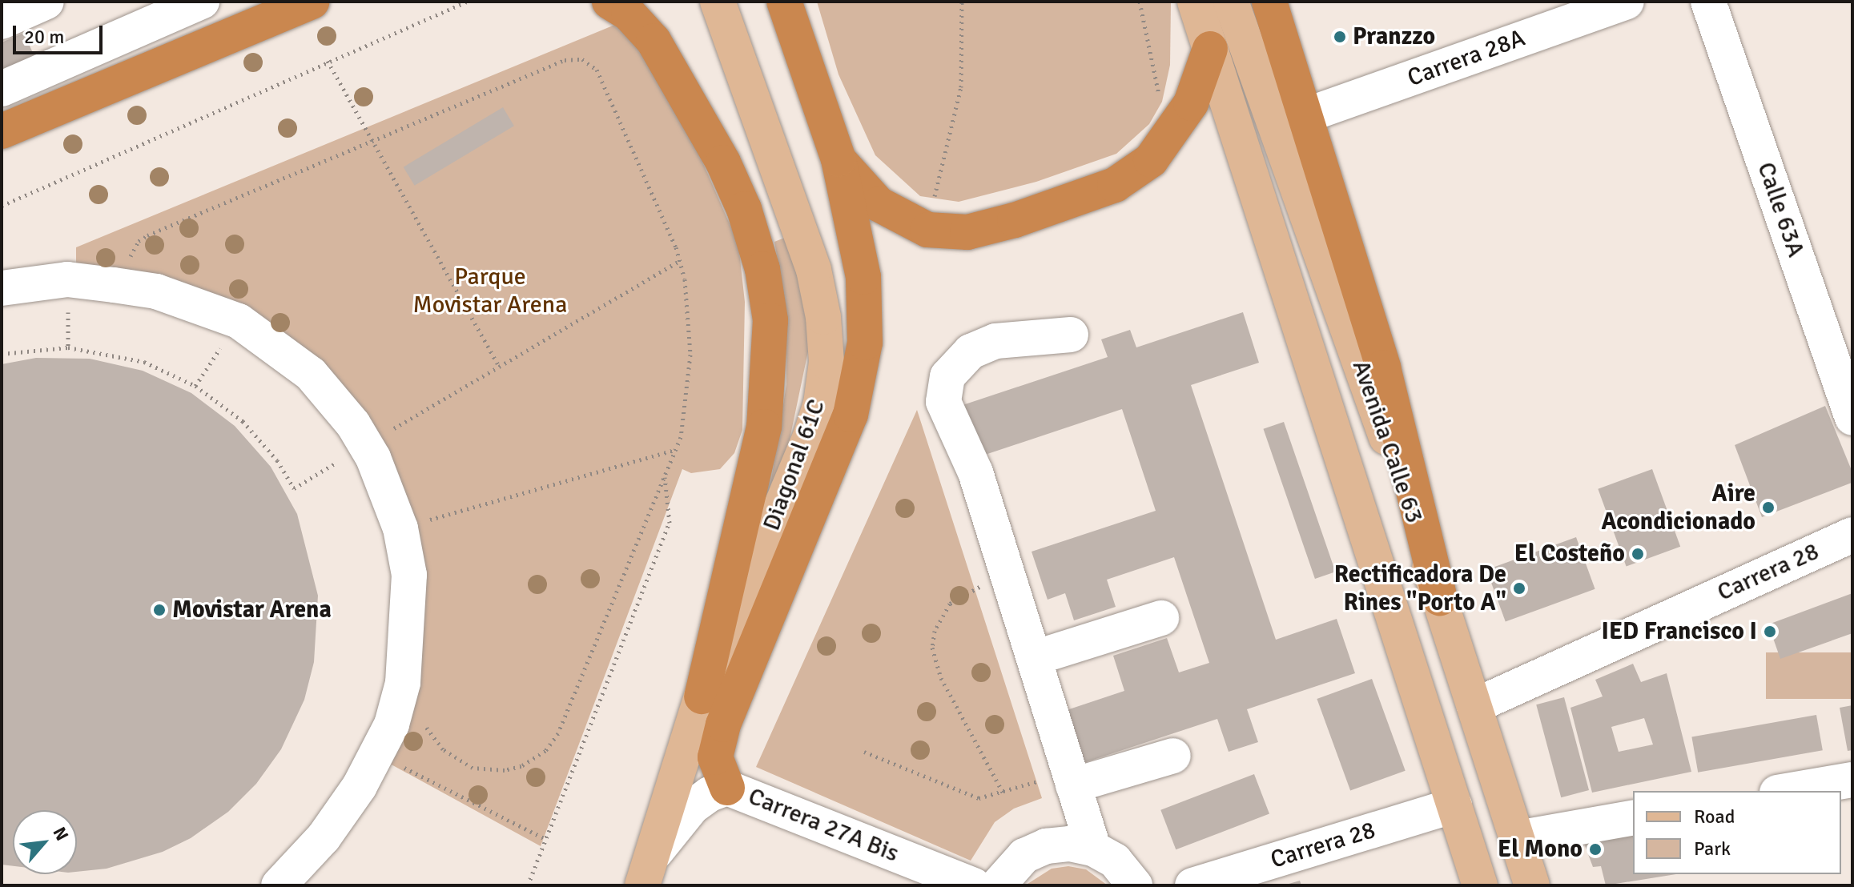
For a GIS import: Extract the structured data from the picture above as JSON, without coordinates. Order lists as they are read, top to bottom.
{
  "streets": {
    "main road": ["Avenida Calle 63", "Diagonal 61C"],
    "street": [
      "Carrera 28A",
      "Calle 63A",
      "Carrera 28",
      "Carrera 27A Bis"
    ]
  },
  "crossings": [
    ["Avenida Calle 63", "Carrera 28"],
    ["Diagonal 61C", "Carrera 27A Bis"]
  ],
  "parks": ["Parque Movistar Arena"],
  "places": [
    "Pranzzo",
    "Aire Acondicionado",
    "El Costeño",
    "Rectificadora De Rines \"Porto A\"",
    "Movistar Arena",
    "IED Francisco I",
    "El Mono"
  ],
  "legend": ["Road", "Park"],
  "scale_bar": "20 m",
  "north": "top right"
}
